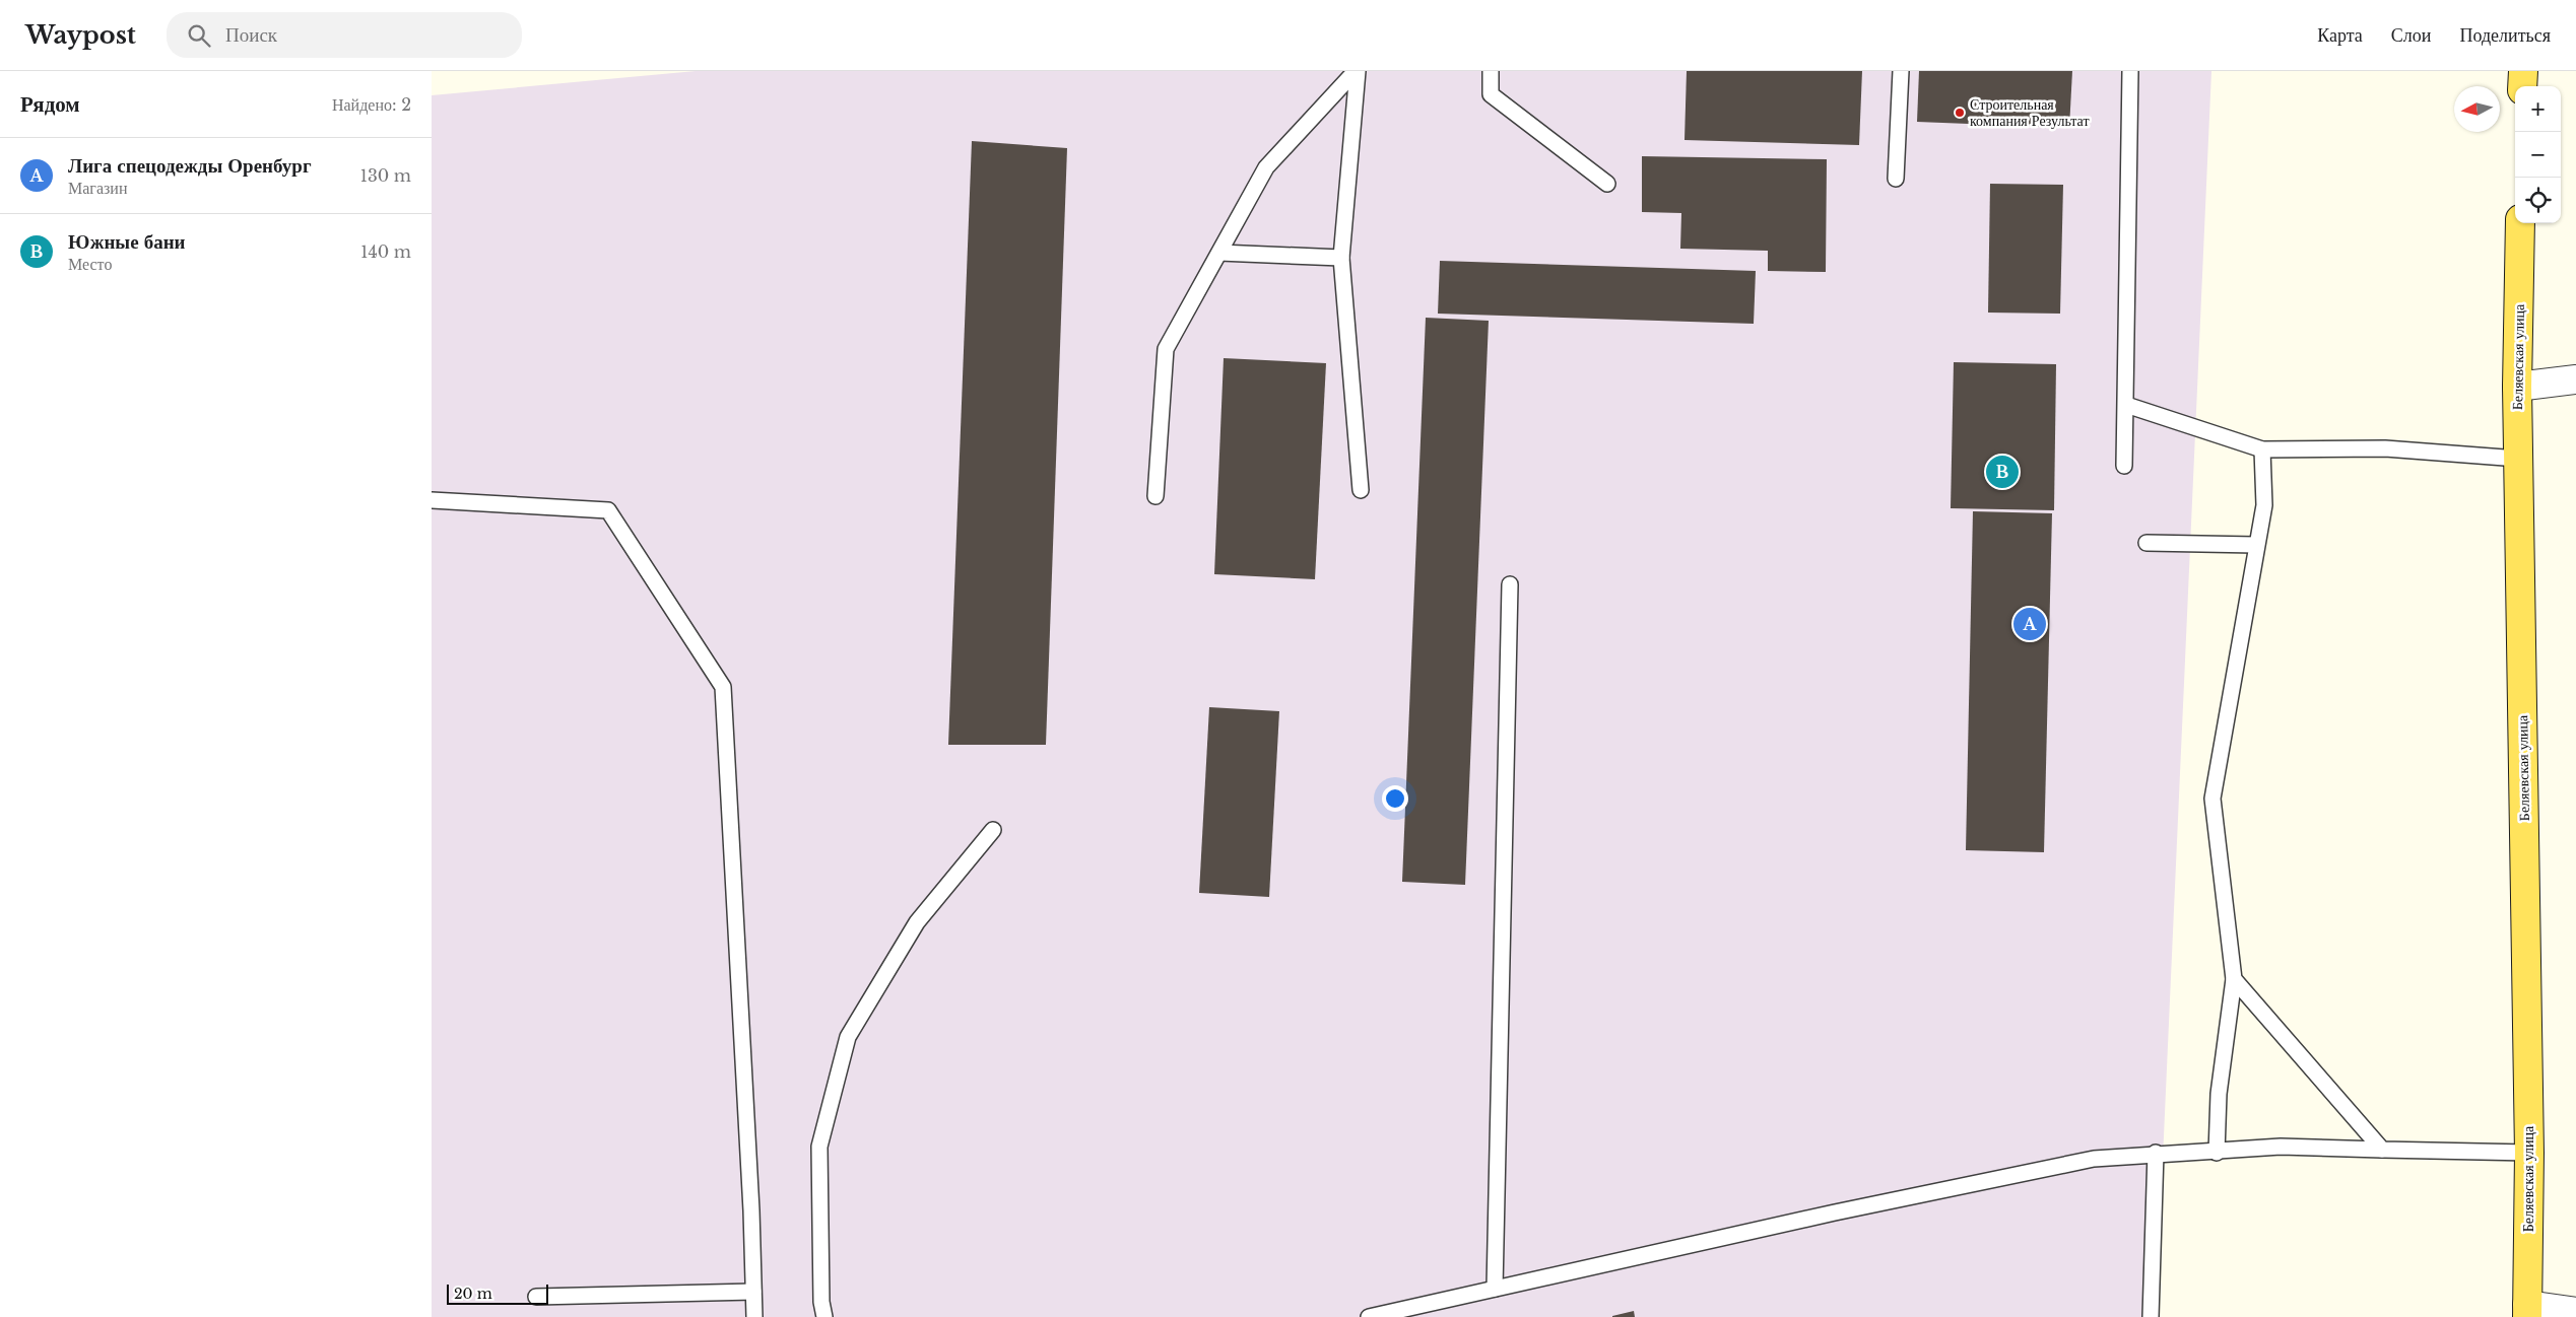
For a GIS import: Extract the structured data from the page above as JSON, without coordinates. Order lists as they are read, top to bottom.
{
  "streets": {
    "main road": ["Беляевская улица"]
  },
  "places": ["Строительная компания Результат"],
  "scale_bar": "20 m",
  "north": "left",
  "page": {
    "header": "Waypost",
    "search": "Поиск",
    "nav": ["Карта", "Слои", "Поделиться"],
    "heading": ["Рядом", "Найдено: 2"],
    "map_buttons": ["+", "−"],
    "list": [
      {
        "mark": "A",
        "name": "Лига спецодежды Оренбург",
        "note": "Магазин",
        "value": "130 m"
      },
      {
        "mark": "B",
        "name": "Южные бани",
        "note": "Место",
        "value": "140 m"
      }
    ],
    "pins": ["B", "A"],
    "scale": "20 m"
  }
}
